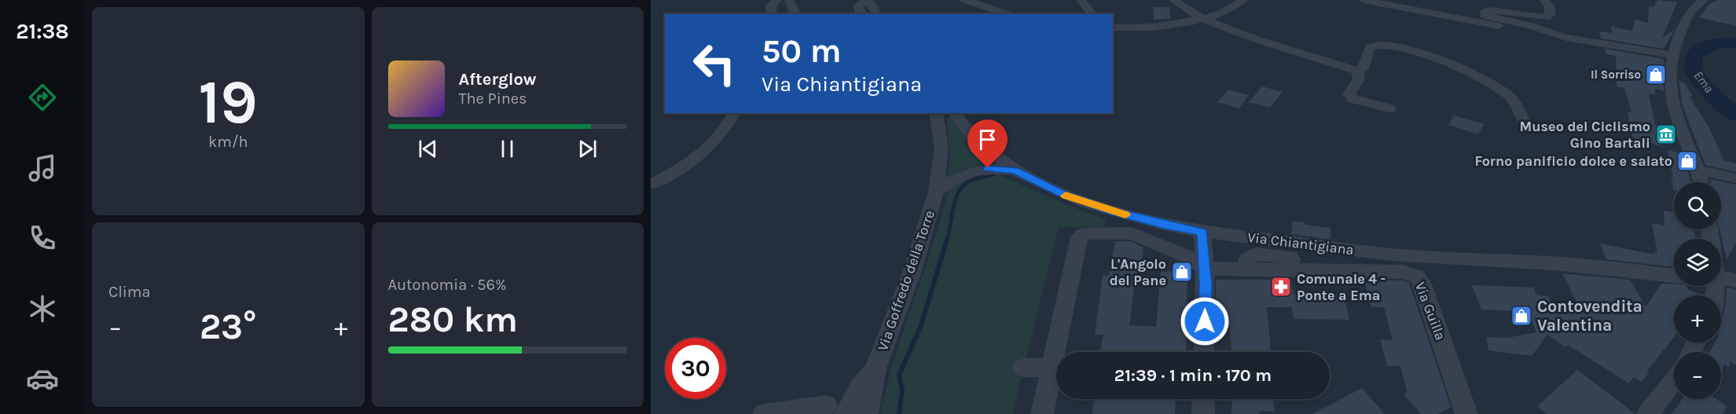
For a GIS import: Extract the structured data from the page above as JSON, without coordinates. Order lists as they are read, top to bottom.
{
  "streets": {
    "street": ["Via Chiantigiana", "Via Goffredo della Torre", "Via Guilla"]
  },
  "crossings": [
    ["Via Chiantigiana", "Via Goffredo della Torre"]
  ],
  "water": ["Ema"],
  "places": {
    "shop": [
      "Il Sorriso",
      "Forno panificio dolce e salato",
      "L'Angolo del Pane",
      "Contovendita Valentina"
    ],
    "museum": ["Museo del Ciclismo Gino Bartali"],
    "pharmacy": ["Comunale 4 - Ponte a Ema"]
  },
  "page": {
    "tabs": "21:38",
    "tile": [
      ["19", "km/h"],
      "Clima",
      ["Autonomia · 56%", "280 km"]
    ],
    "turn": ["50 m", "Via Chiantigiana"],
    "song": ["Afterglow", "The Pines"],
    "map_buttons": ["+", "−"],
    "heat": ["−", "23°", "+"],
    "limit": "30",
    "trip": "21:39 · 1 min · 170 m"
  }
}
